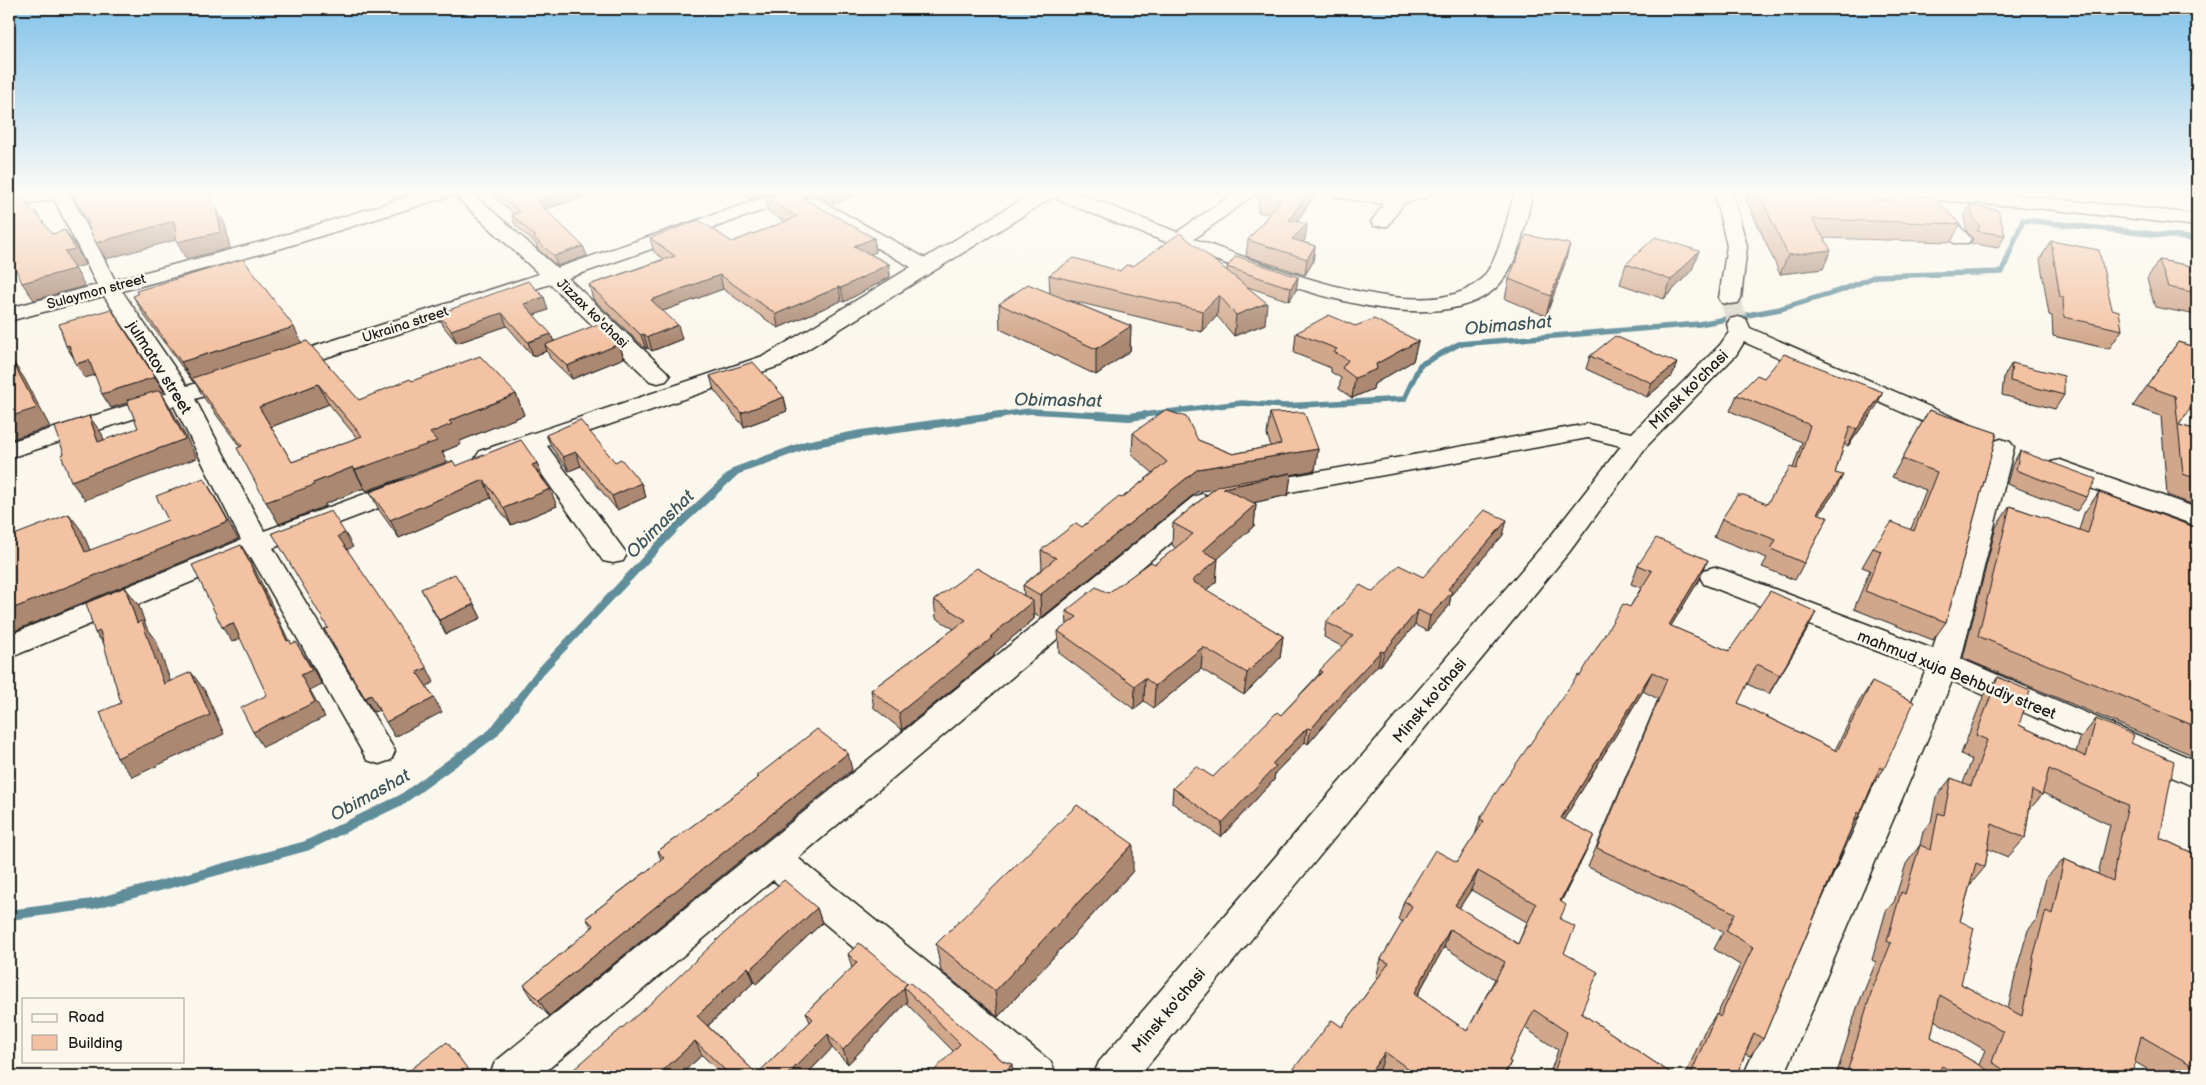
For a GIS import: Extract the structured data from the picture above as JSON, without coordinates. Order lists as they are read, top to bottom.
{
  "streets": {
    "street": [
      "Sulaymon street",
      "Jizzax ko'chasi",
      "Ukraina street",
      "julmatov street",
      "Minsk ko'chasi",
      "mahmud xuja Behbudiy street"
    ]
  },
  "crossings": [
    ["Sulaymon street", "julmatov street"],
    ["Jizzax ko'chasi", "Ukraina street"],
    ["Ukraina street", "julmatov street"]
  ],
  "water": ["Obimashat"],
  "legend": ["Road", "Building"]
}
